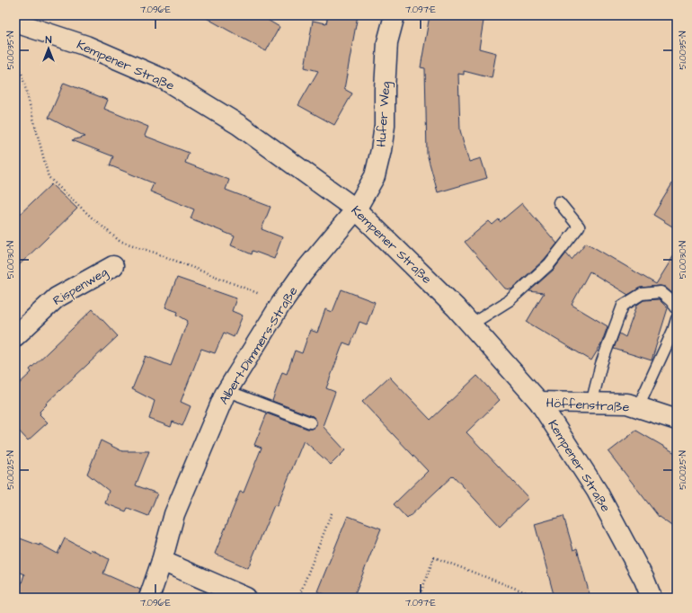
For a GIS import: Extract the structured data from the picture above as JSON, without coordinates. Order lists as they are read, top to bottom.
{
  "streets": {
    "street": [
      "Kempener Straße",
      "Hufer Weg",
      "Rispenweg",
      "Albert-Dimmers-Straße",
      "Höffenstraße"
    ]
  },
  "crossings": [
    ["Kempener Straße", "Hufer Weg"],
    ["Kempener Straße", "Albert-Dimmers-Straße"],
    ["Kempener Straße", "Höffenstraße"],
    ["Hufer Weg", "Albert-Dimmers-Straße"]
  ],
  "north": "top",
  "coordinates": [
    "7.096°E",
    "7.097°E",
    "51.0035°N",
    "51.0030°N",
    "51.0025°N"
  ]
}
